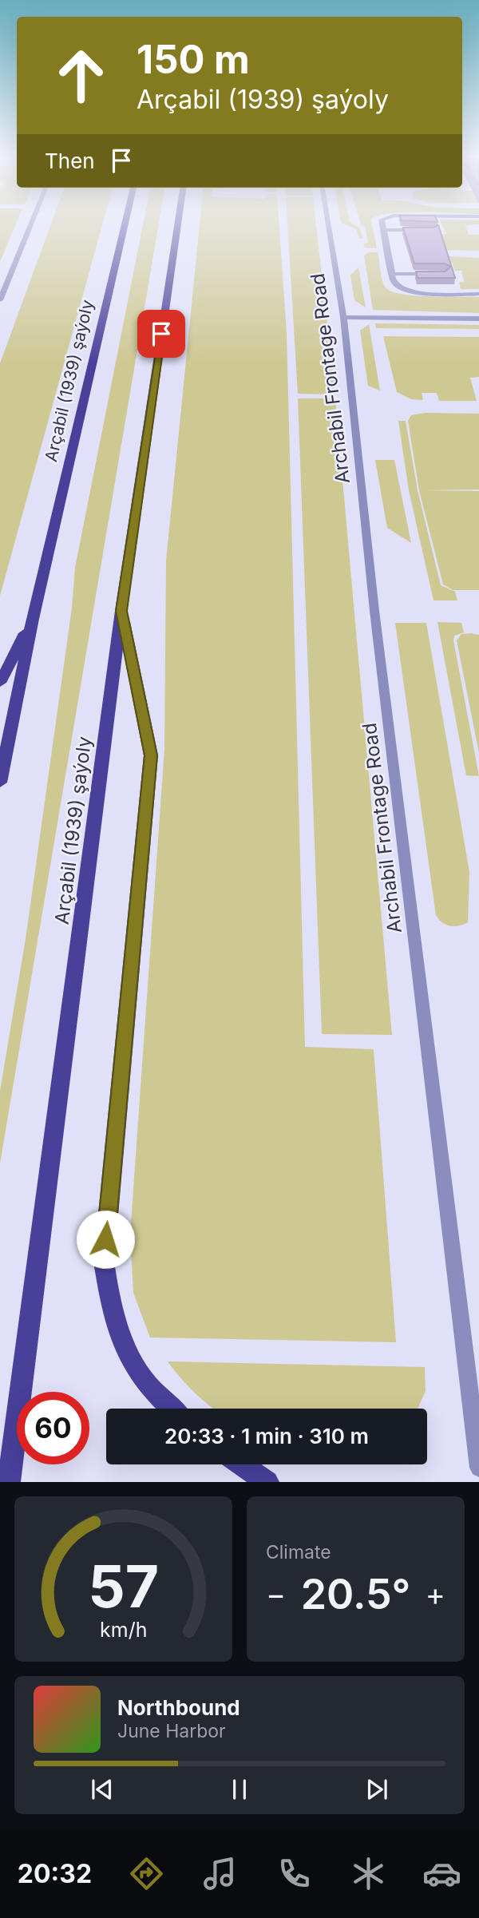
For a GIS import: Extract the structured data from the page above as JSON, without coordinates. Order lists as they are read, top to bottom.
{
  "streets": {
    "main road": ["Arçabil (1939) şaýoly"],
    "street": ["Archabil Frontage Road"]
  },
  "page": {
    "turn": ["150 m", "Arçabil (1939) şaýoly"],
    "then": "Then",
    "limit": "60",
    "trip": "20:33 · 1 min · 310 m",
    "tile": "Climate",
    "heat": ["−", "20.5°", "+"],
    "song": ["Northbound", "June Harbor"],
    "tabs": "20:32",
    "gauge": ["57", "km/h"]
  }
}
